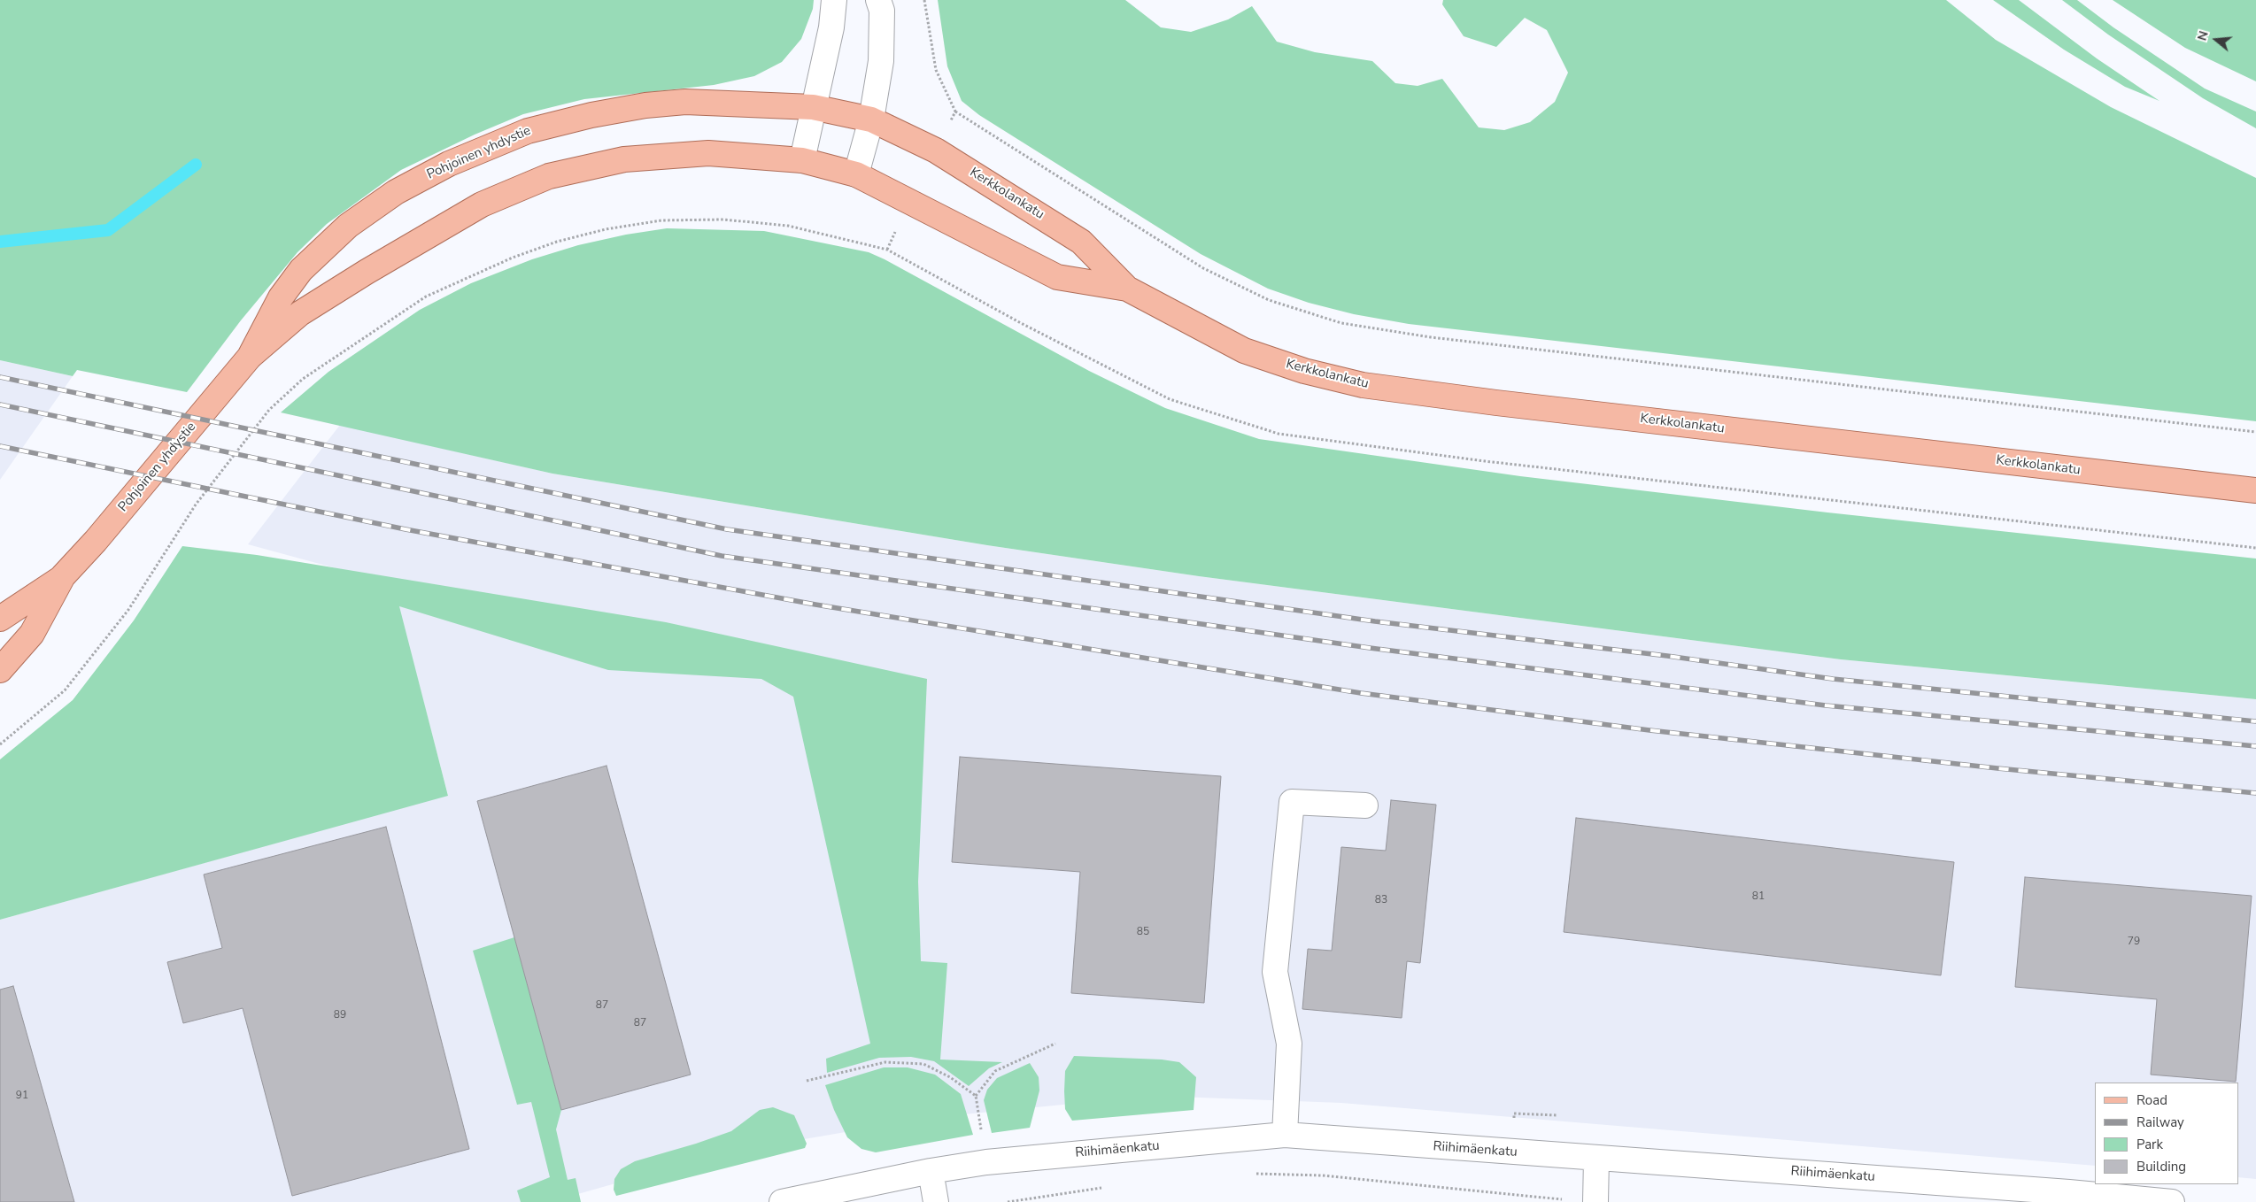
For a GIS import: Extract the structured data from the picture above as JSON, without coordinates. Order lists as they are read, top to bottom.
{
  "streets": {
    "main road": ["Pohjoinen yhdystie", "Kerkkolankatu"],
    "street": ["Riihimäenkatu"]
  },
  "crossings": [
    ["Pohjoinen yhdystie", "Kerkkolankatu"]
  ],
  "house_numbers": [
    "81",
    "83",
    "85",
    "79",
    "87",
    "89",
    "87",
    "91"
  ],
  "legend": [
    "Road",
    "Railway",
    "Park",
    "Building"
  ],
  "north": "left"
}
